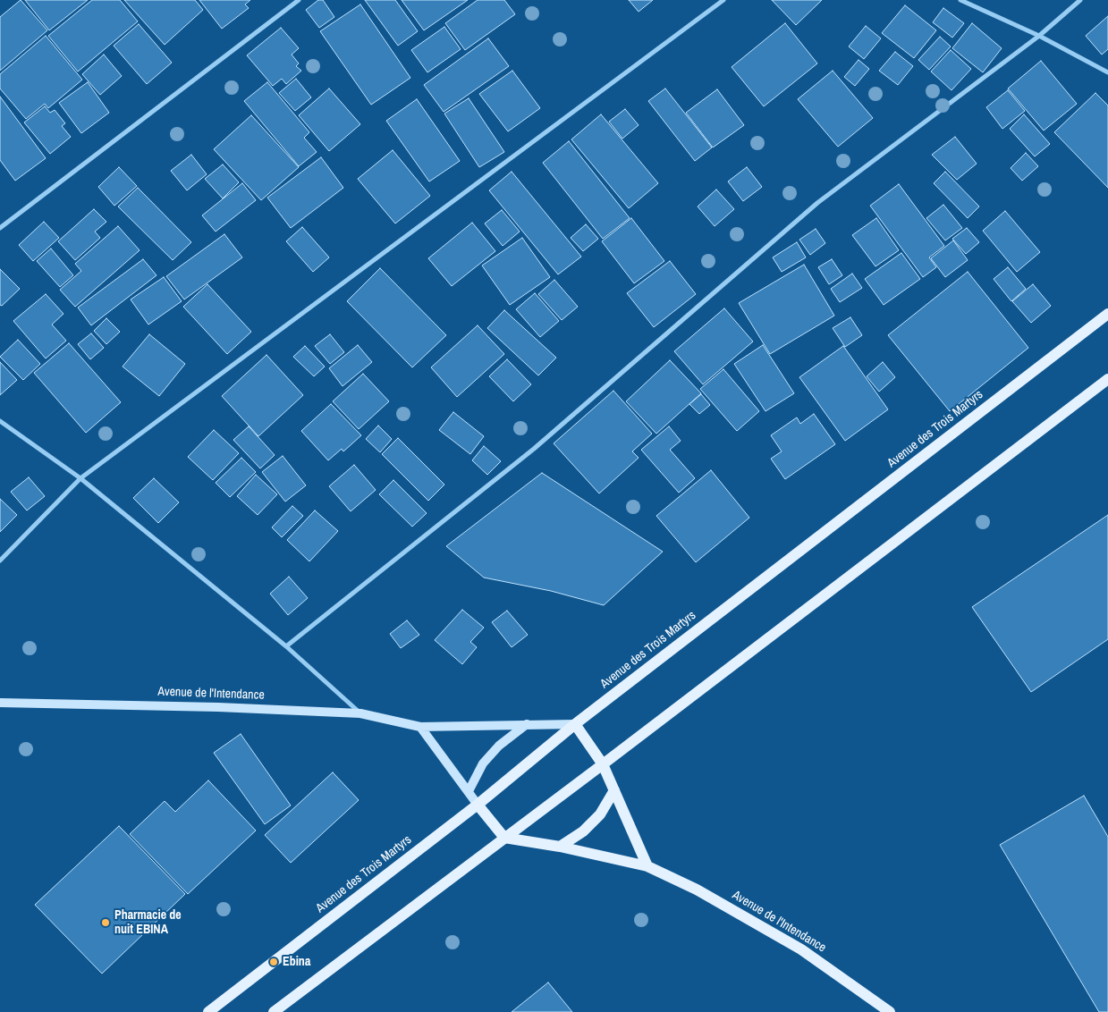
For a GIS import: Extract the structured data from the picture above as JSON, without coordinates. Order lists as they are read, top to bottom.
{
  "streets": {
    "main road": ["Avenue des Trois Martyrs", "Avenue de l'Intendance"]
  },
  "crossings": [
    ["Avenue des Trois Martyrs", "Avenue de l'Intendance"]
  ],
  "places": ["Pharmacie de nuit EBINA", "Ebina"]
}
